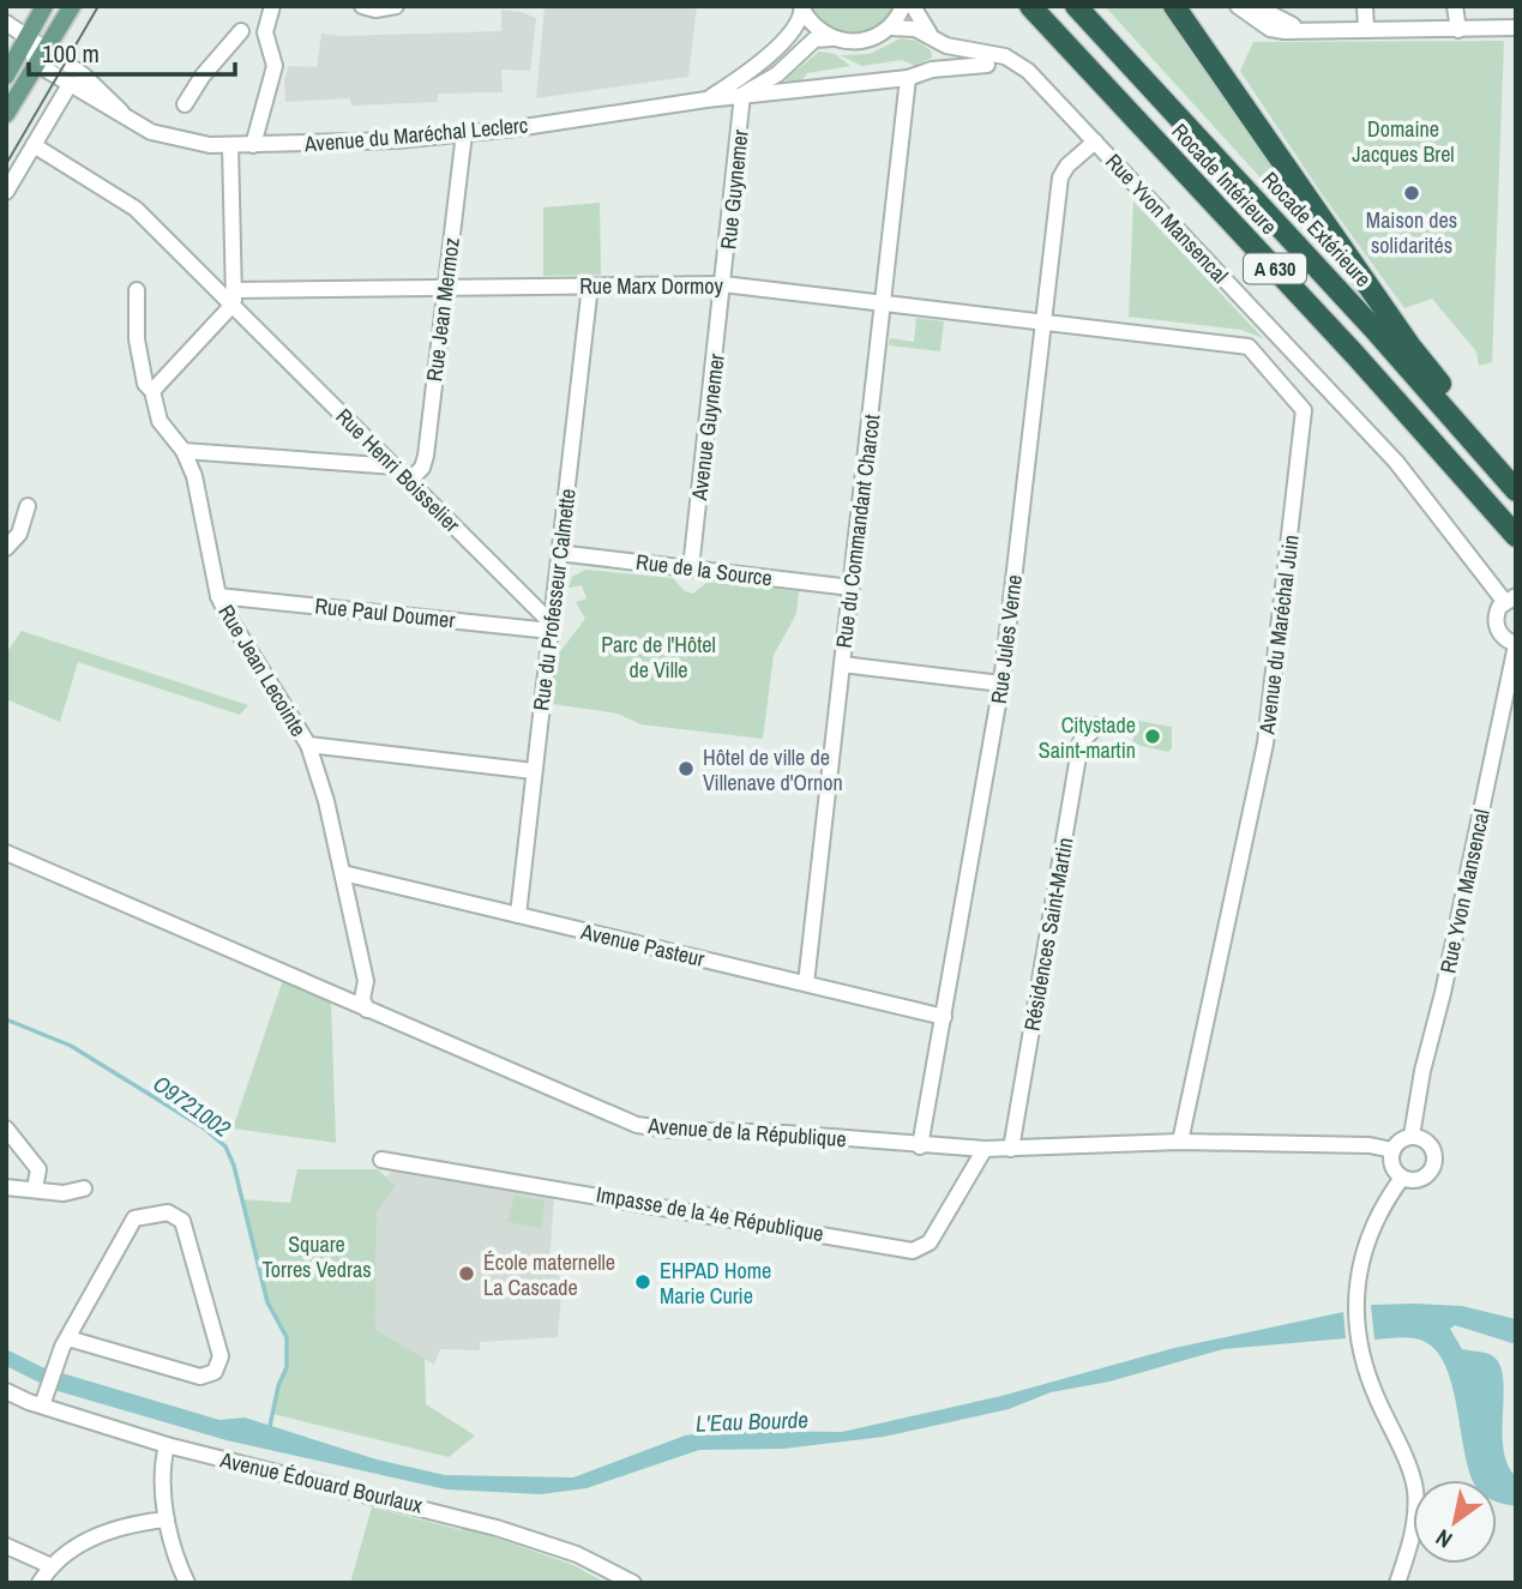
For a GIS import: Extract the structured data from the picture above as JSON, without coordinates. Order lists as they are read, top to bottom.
{
  "streets": {
    "highway": ["Rocade Intérieure", "Rocade Extérieure", "A 630"],
    "street": [
      "Avenue du Maréchal Leclerc",
      "Rue Guynemer",
      "Rue Yvon Mansencal",
      "Rue Marx Dormoy",
      "Rue Jean Mermoz",
      "Avenue Guynemer",
      "Rue Henri Boisselier",
      "Rue du Commandant Charcot",
      "Rue de la Source",
      "Rue du Professeur Calmette",
      "Rue Paul Doumer",
      "Avenue du Maréchal Juin",
      "Rue Jules Verne",
      "Rue Jean Lecointe",
      "Résidences Saint-Martin",
      "Avenue Pasteur",
      "Avenue de la République",
      "Impasse de la 4e République",
      "Avenue Édouard Bourlaux"
    ]
  },
  "crossings": [
    ["Avenue du Maréchal Leclerc", "Rue Guynemer"],
    ["Avenue du Maréchal Leclerc", "Rue Jean Mermoz"],
    ["Rue Guynemer", "Rue Marx Dormoy"],
    ["Rue Guynemer", "Avenue Guynemer"],
    ["Rue Yvon Mansencal", "Rue Jules Verne"],
    ["Rue Yvon Mansencal", "Avenue de la République"],
    ["Rue Marx Dormoy", "Rue Jean Mermoz"],
    ["Rue Marx Dormoy", "Avenue Guynemer"],
    ["Rue Marx Dormoy", "Rue Henri Boisselier"],
    ["Rue Marx Dormoy", "Rue du Commandant Charcot"],
    ["Rue Marx Dormoy", "Rue du Professeur Calmette"],
    ["Rue Marx Dormoy", "Avenue du Maréchal Juin"],
    ["Rue Marx Dormoy", "Rue Jules Verne"],
    ["Rue Jean Mermoz", "Rue Henri Boisselier"],
    ["Avenue Guynemer", "Rue de la Source"],
    ["Rue Henri Boisselier", "Rue du Professeur Calmette"],
    ["Rue Henri Boisselier", "Rue Paul Doumer"],
    ["Rue du Commandant Charcot", "Rue de la Source"],
    ["Rue du Commandant Charcot", "Avenue Pasteur"],
    ["Rue de la Source", "Rue du Professeur Calmette"],
    ["Rue du Professeur Calmette", "Rue Paul Doumer"],
    ["Rue du Professeur Calmette", "Avenue Pasteur"],
    ["Rue Paul Doumer", "Rue Jean Lecointe"],
    ["Avenue du Maréchal Juin", "Rue Jules Verne"],
    ["Avenue du Maréchal Juin", "Avenue de la République"],
    ["Rue Jules Verne", "Avenue Pasteur"],
    ["Rue Jules Verne", "Avenue de la République"],
    ["Rue Jean Lecointe", "Avenue Pasteur"],
    ["Rue Jean Lecointe", "Avenue de la République"],
    ["Résidences Saint-Martin", "Avenue de la République"],
    ["Avenue de la République", "Impasse de la 4e République"]
  ],
  "water": ["O9721002", "L'Eau Bourde"],
  "parks": ["Domaine Jacques Brel", "Parc de l'Hôtel de Ville", "Square Torres Vedras"],
  "places": [
    "Maison des solidarités",
    "Citystade Saint-martin",
    "Hôtel de ville de Villenave d'Ornon",
    "École maternelle La Cascade",
    "EHPAD Home Marie Curie"
  ],
  "scale_bar": "100 m",
  "north": "bottom left"
}
